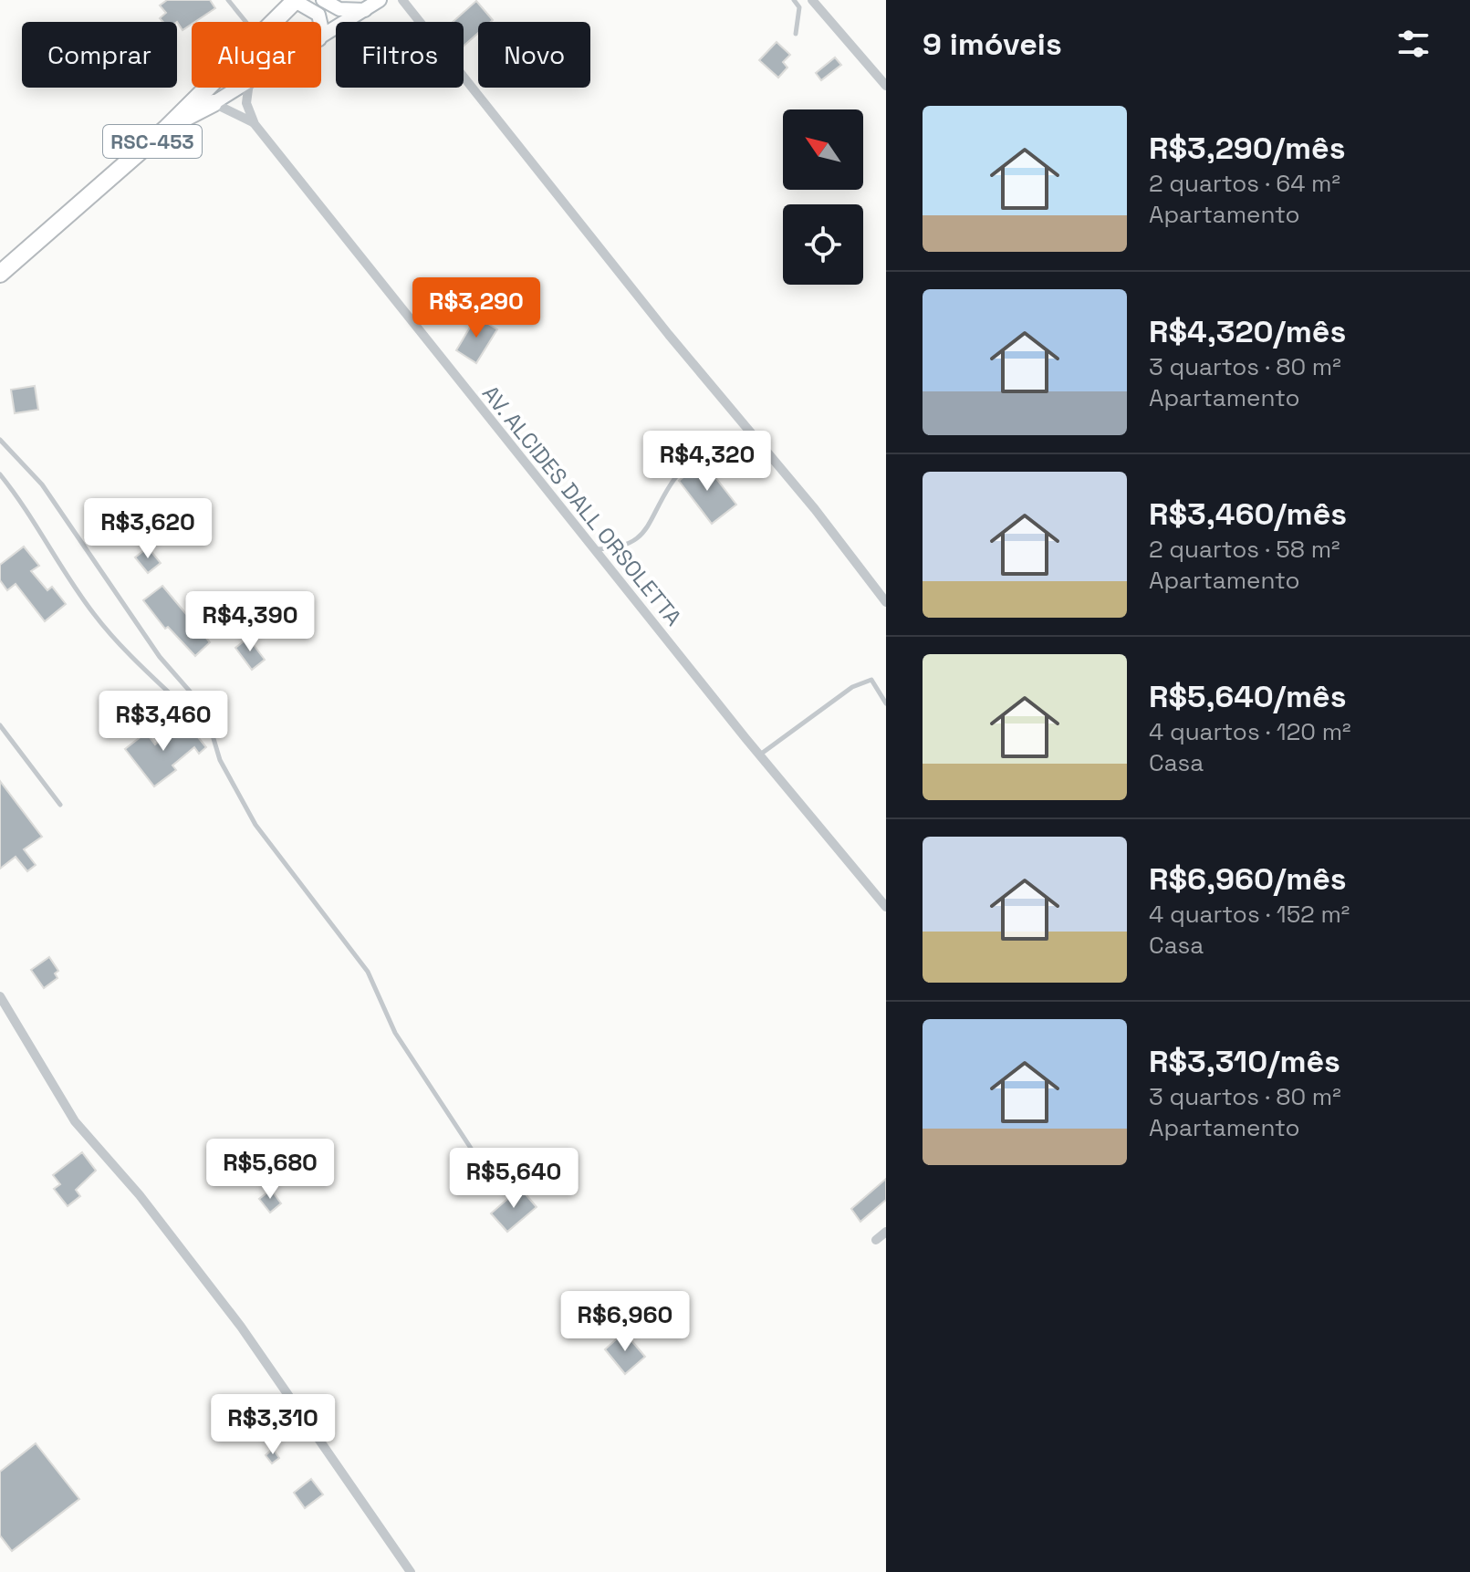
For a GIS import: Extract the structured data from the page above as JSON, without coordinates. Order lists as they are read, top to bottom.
{
  "streets": {
    "highway": ["RSC-453"],
    "street": ["AV. ALCIDES DALL ORSOLETTA"]
  },
  "north": "top left",
  "page": {
    "heading": "9 imóveis",
    "chip": [
      "Comprar",
      "Alugar",
      "Filtros",
      "Novo"
    ],
    "list": [
      {
        "name": "R$3,290/mês",
        "note": "2 quartos · 64 m² · Apartamento"
      },
      {
        "name": "R$4,320/mês",
        "note": "3 quartos · 80 m² · Apartamento"
      },
      {
        "name": "R$3,460/mês",
        "note": "2 quartos · 58 m² · Apartamento"
      },
      {
        "name": "R$5,640/mês",
        "note": "4 quartos · 120 m² · Casa"
      },
      {
        "name": "R$6,960/mês",
        "note": "4 quartos · 152 m² · Casa"
      },
      {
        "name": "R$3,310/mês",
        "note": "3 quartos · 80 m² · Apartamento"
      }
    ],
    "price": [
      "R$3,290",
      "R$4,320",
      "R$3,620",
      "R$4,390",
      "R$3,460",
      "R$5,680",
      "R$5,640",
      "R$6,960",
      "R$3,310"
    ]
  }
}
